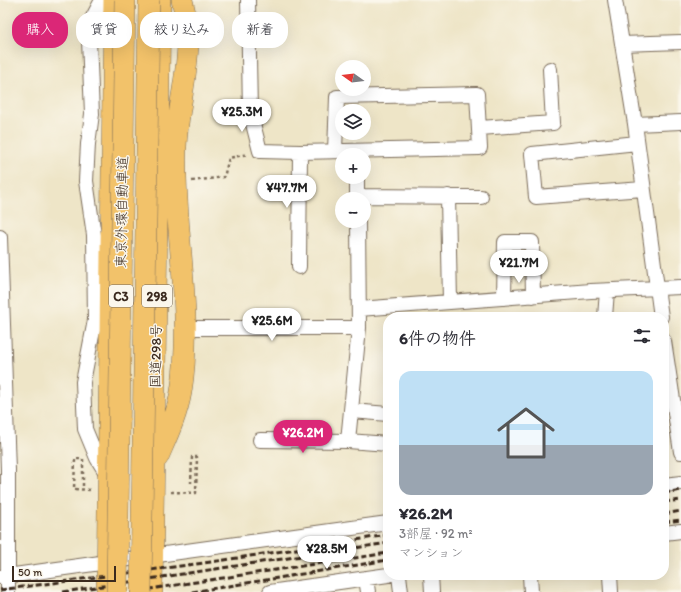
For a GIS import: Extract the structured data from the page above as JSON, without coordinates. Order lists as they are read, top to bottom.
{
  "streets": {
    "highway": [
      "東京外環自動車道",
      "C3",
      "298",
      "国道298号"
    ]
  },
  "scale_bar": "50 m",
  "north": "left",
  "page": {
    "chip": [
      "購入",
      "賃貸",
      "絞り込み",
      "新着"
    ],
    "map_buttons": ["+", "−"],
    "price": [
      "¥25.3M",
      "¥47.7M",
      "¥21.7M",
      "¥25.6M",
      "¥26.2M",
      "¥28.5M"
    ],
    "heading": "6件の物件",
    "list": [
      {
        "name": "¥26.2M",
        "note": "3部屋 · 92 m² · マンション"
      }
    ],
    "scale": "50 m"
  }
}
